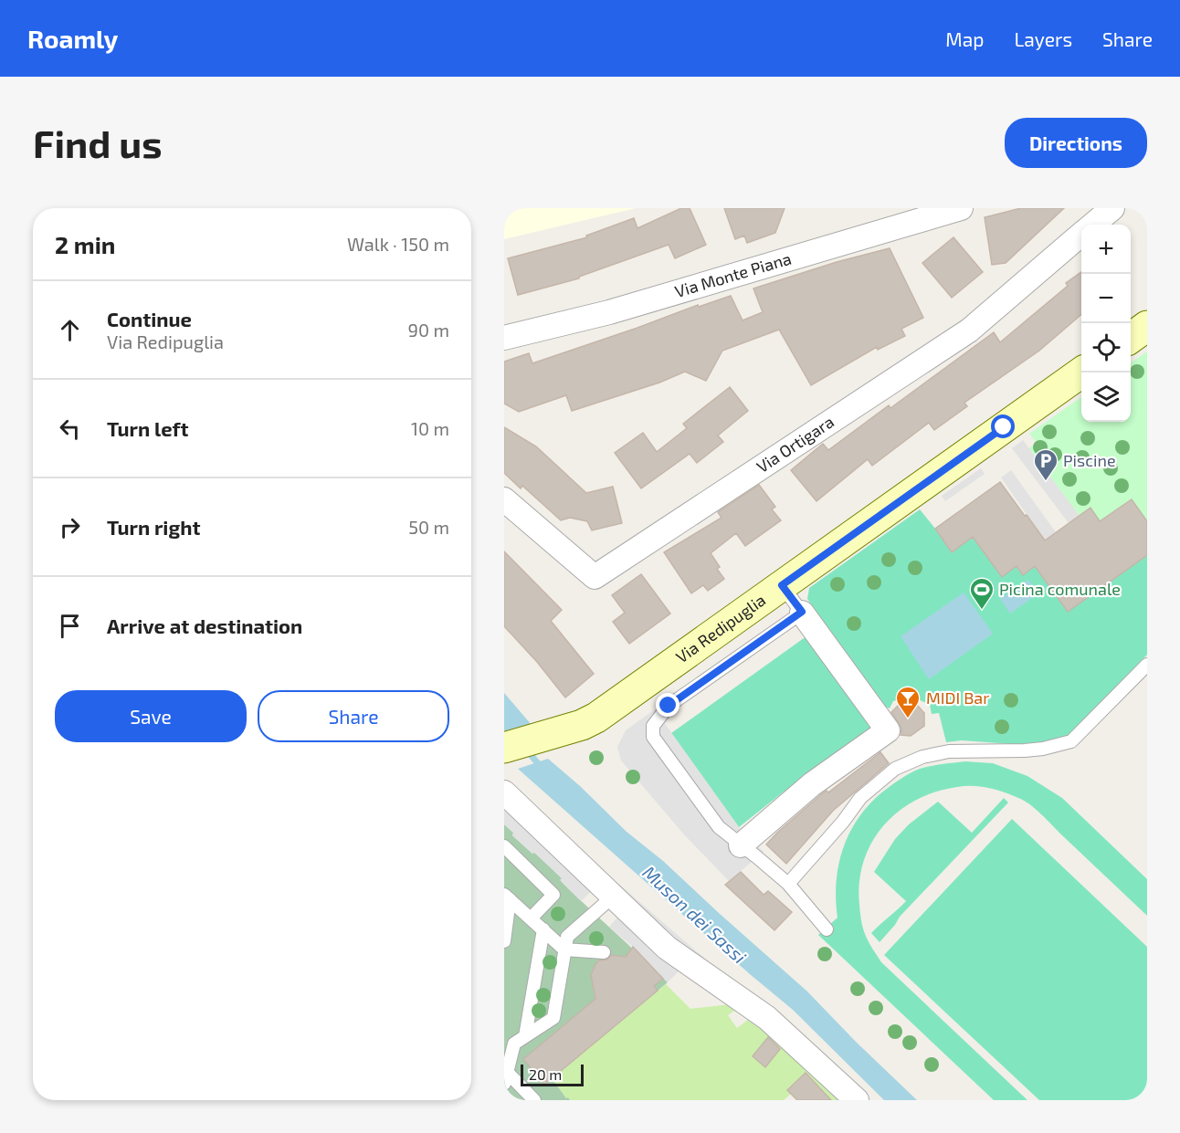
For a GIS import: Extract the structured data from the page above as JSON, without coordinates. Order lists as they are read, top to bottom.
{
  "streets": {
    "street": ["Via Monte Piana", "Via Ortigara", "Via Redipuglia"]
  },
  "water": ["Muson dei Sassi"],
  "places": {
    "parking": ["Piscine"],
    "sports": ["Picina comunale"],
    "bar": ["MIDI Bar"]
  },
  "scale_bar": "20 m",
  "page": {
    "header": "Roamly",
    "nav": ["Map", "Layers", "Share"],
    "buttons": [
      "Directions",
      ["Save", "Share"]
    ],
    "title": "Find us",
    "heading": ["2 min", "Walk · 150 m"],
    "map_buttons": ["+", "−"],
    "list": [
      ["Continue", "Via Redipuglia", "90 m"],
      ["Turn left", "10 m"],
      ["Turn right", "50 m"],
      "Arrive at destination"
    ],
    "scale": "20 m"
  }
}
